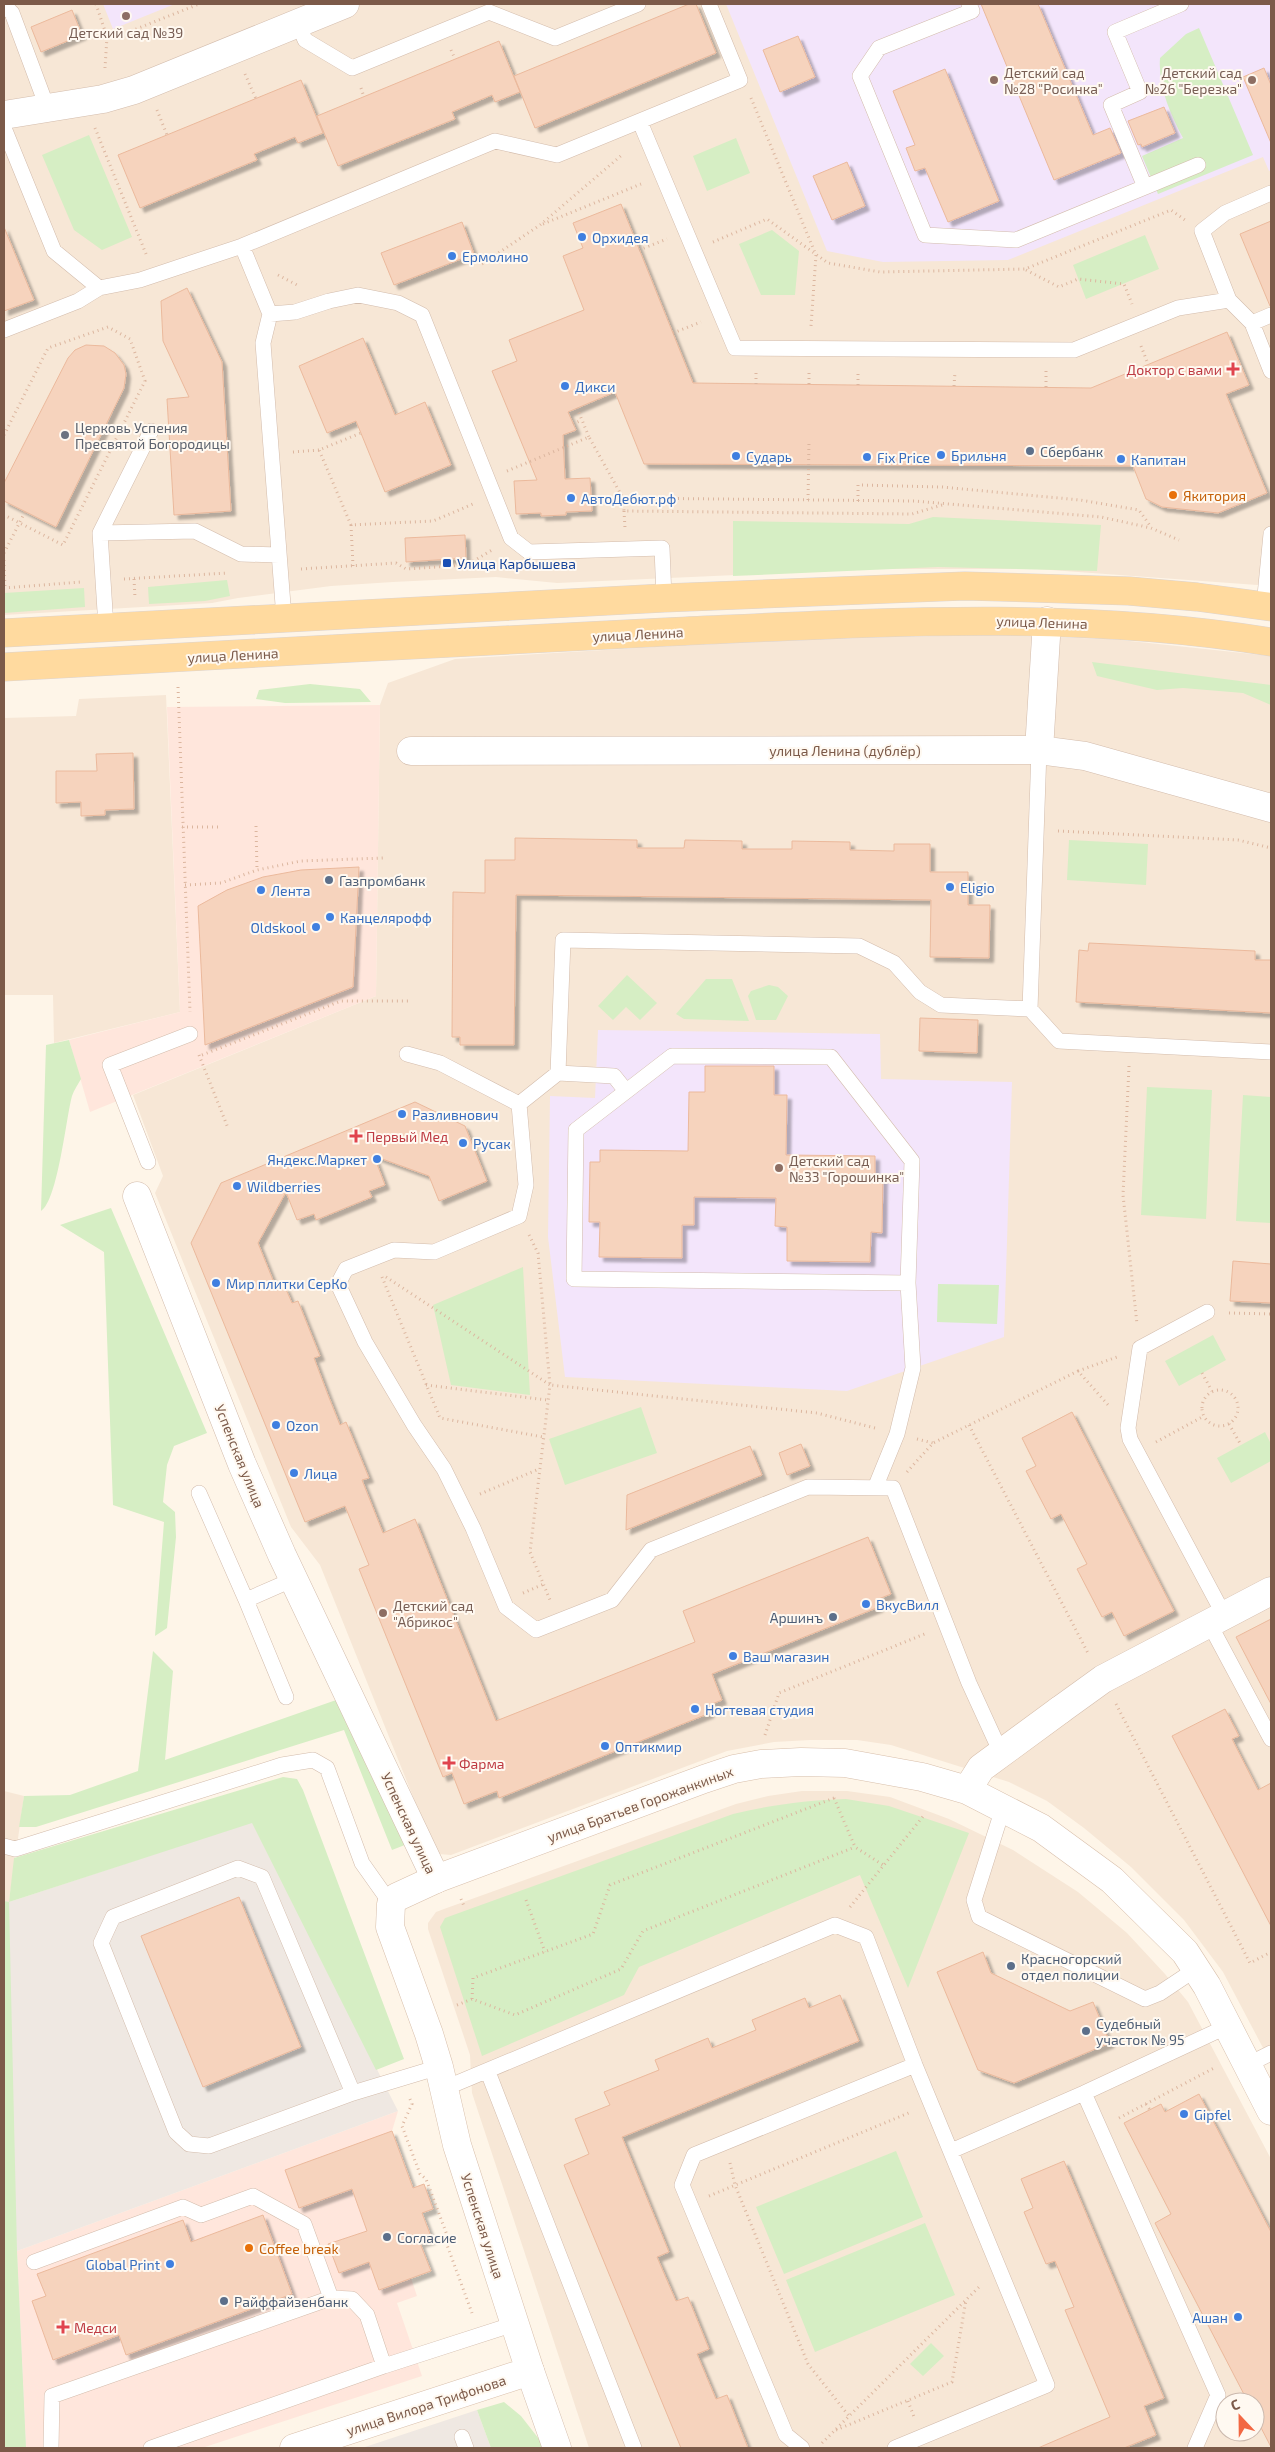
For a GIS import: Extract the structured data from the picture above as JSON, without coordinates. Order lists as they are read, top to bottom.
{
  "streets": {
    "main road": ["улица Ленина"],
    "street": [
      "улица Ленина (дублёр)",
      "Успенская улица",
      "улица Братьев Горожанкиных",
      "улица Вилора Трифонова"
    ]
  },
  "crossings": [
    ["Успенская улица", "улица Братьев Горожанкиных"],
    ["Успенская улица", "улица Вилора Трифонова"]
  ],
  "places": {
    "other": [
      "Детский сад №39",
      "Детский сад №28 \"Росинка\"",
      "Детский сад №26 \"Березка\"",
      "Орхидея",
      "Ермолино",
      "Дикси",
      "Церковь Успения Пресвятой Богородицы",
      "Сбербанк",
      "Брильня",
      "Сударь",
      "Fix Price",
      "Капитан",
      "Якитория",
      "АвтоДебют.рф",
      "Газпромбанк",
      "Eligio",
      "Лента",
      "Канцелярофф",
      "Oldskool",
      "Разливнович",
      "Русак",
      "Яндекс.Маркет",
      "Детский сад №33 \"Горошинка\"",
      "Wildberries",
      "Мир плитки СерКо",
      "Ozon",
      "Лица",
      "ВкусВилл",
      "Детский сад \"Абрикос\"",
      "Аршинъ",
      "Ваш магазин",
      "Ногтевая студия",
      "Оптикмир",
      "Красногорский отдел полиции",
      "Судебный участок № 95",
      "Gipfel",
      "Согласие",
      "Coffee break",
      "Global Print",
      "Райффайзенбанк",
      "Ашан"
    ],
    "health": [
      "Доктор с вами",
      "Первый Мед",
      "Фарма",
      "Медси"
    ],
    "transit": ["Улица Карбышева"]
  },
  "north": "top"
}
